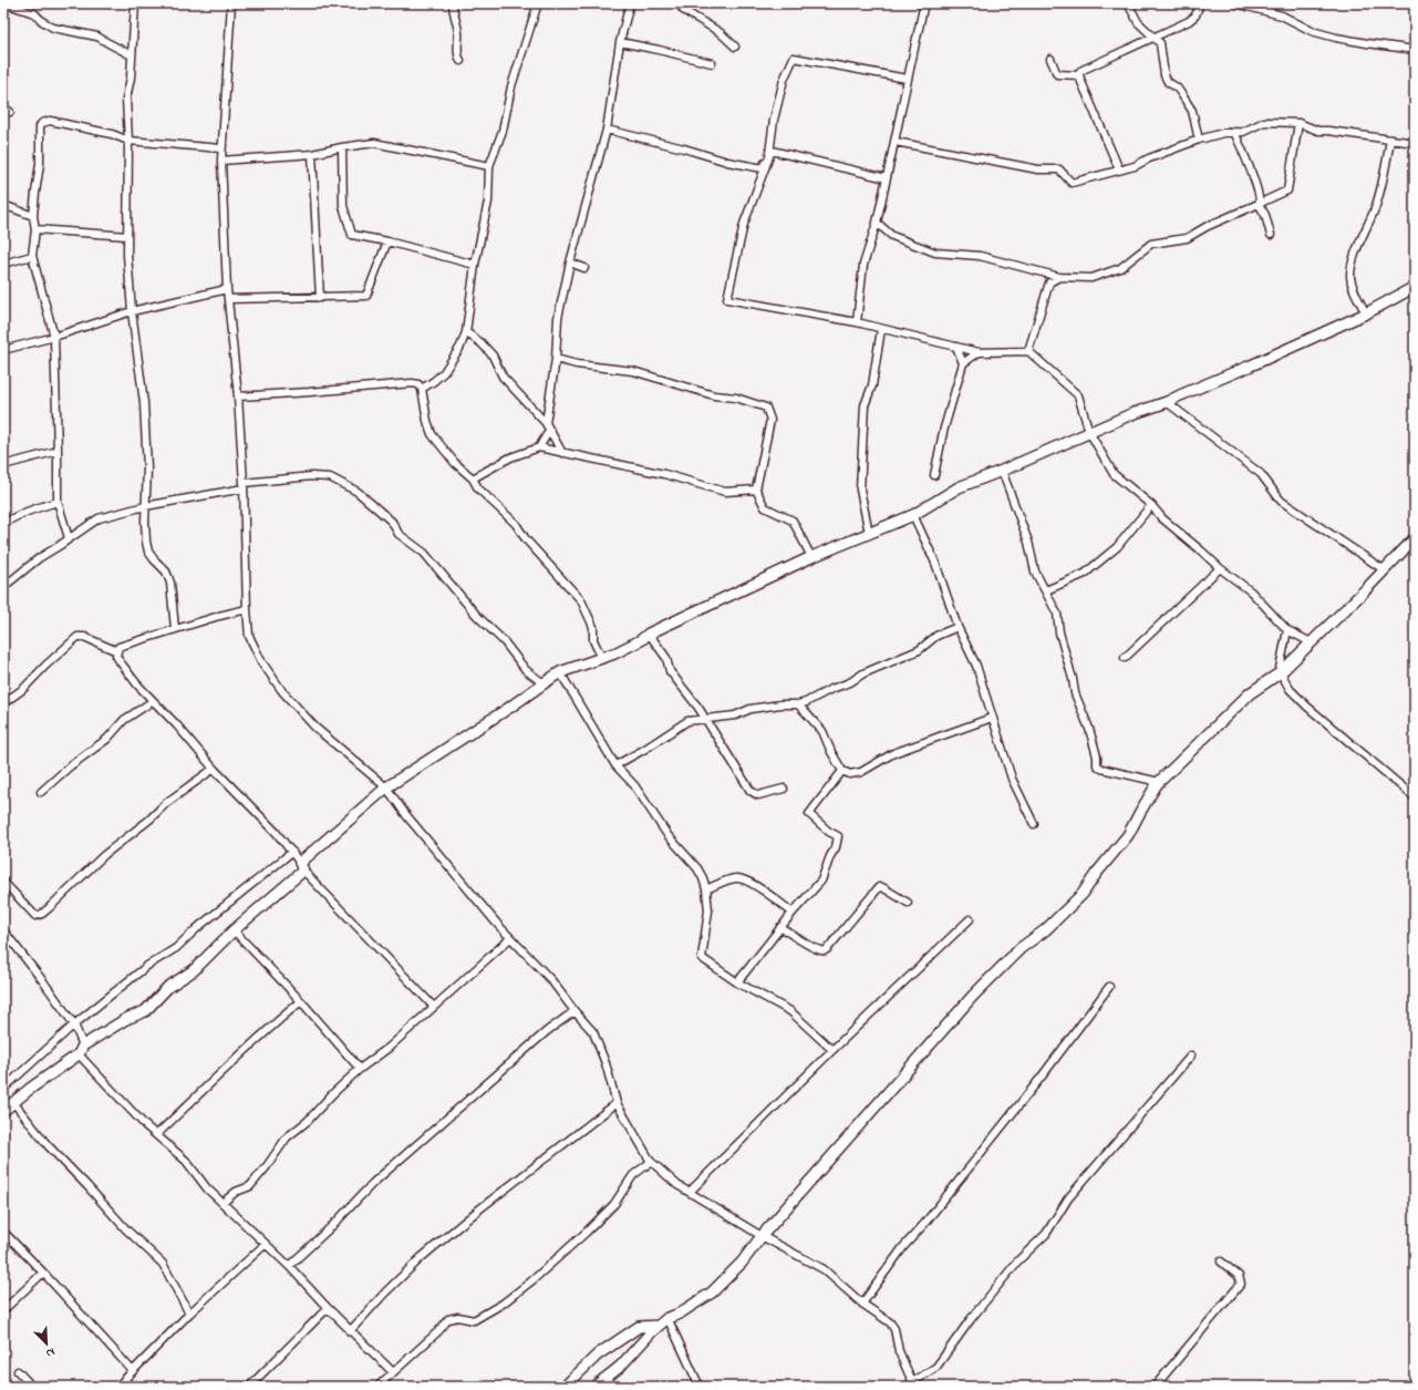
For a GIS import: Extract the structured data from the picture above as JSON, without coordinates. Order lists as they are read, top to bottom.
{
  "north": "bottom right"
}
